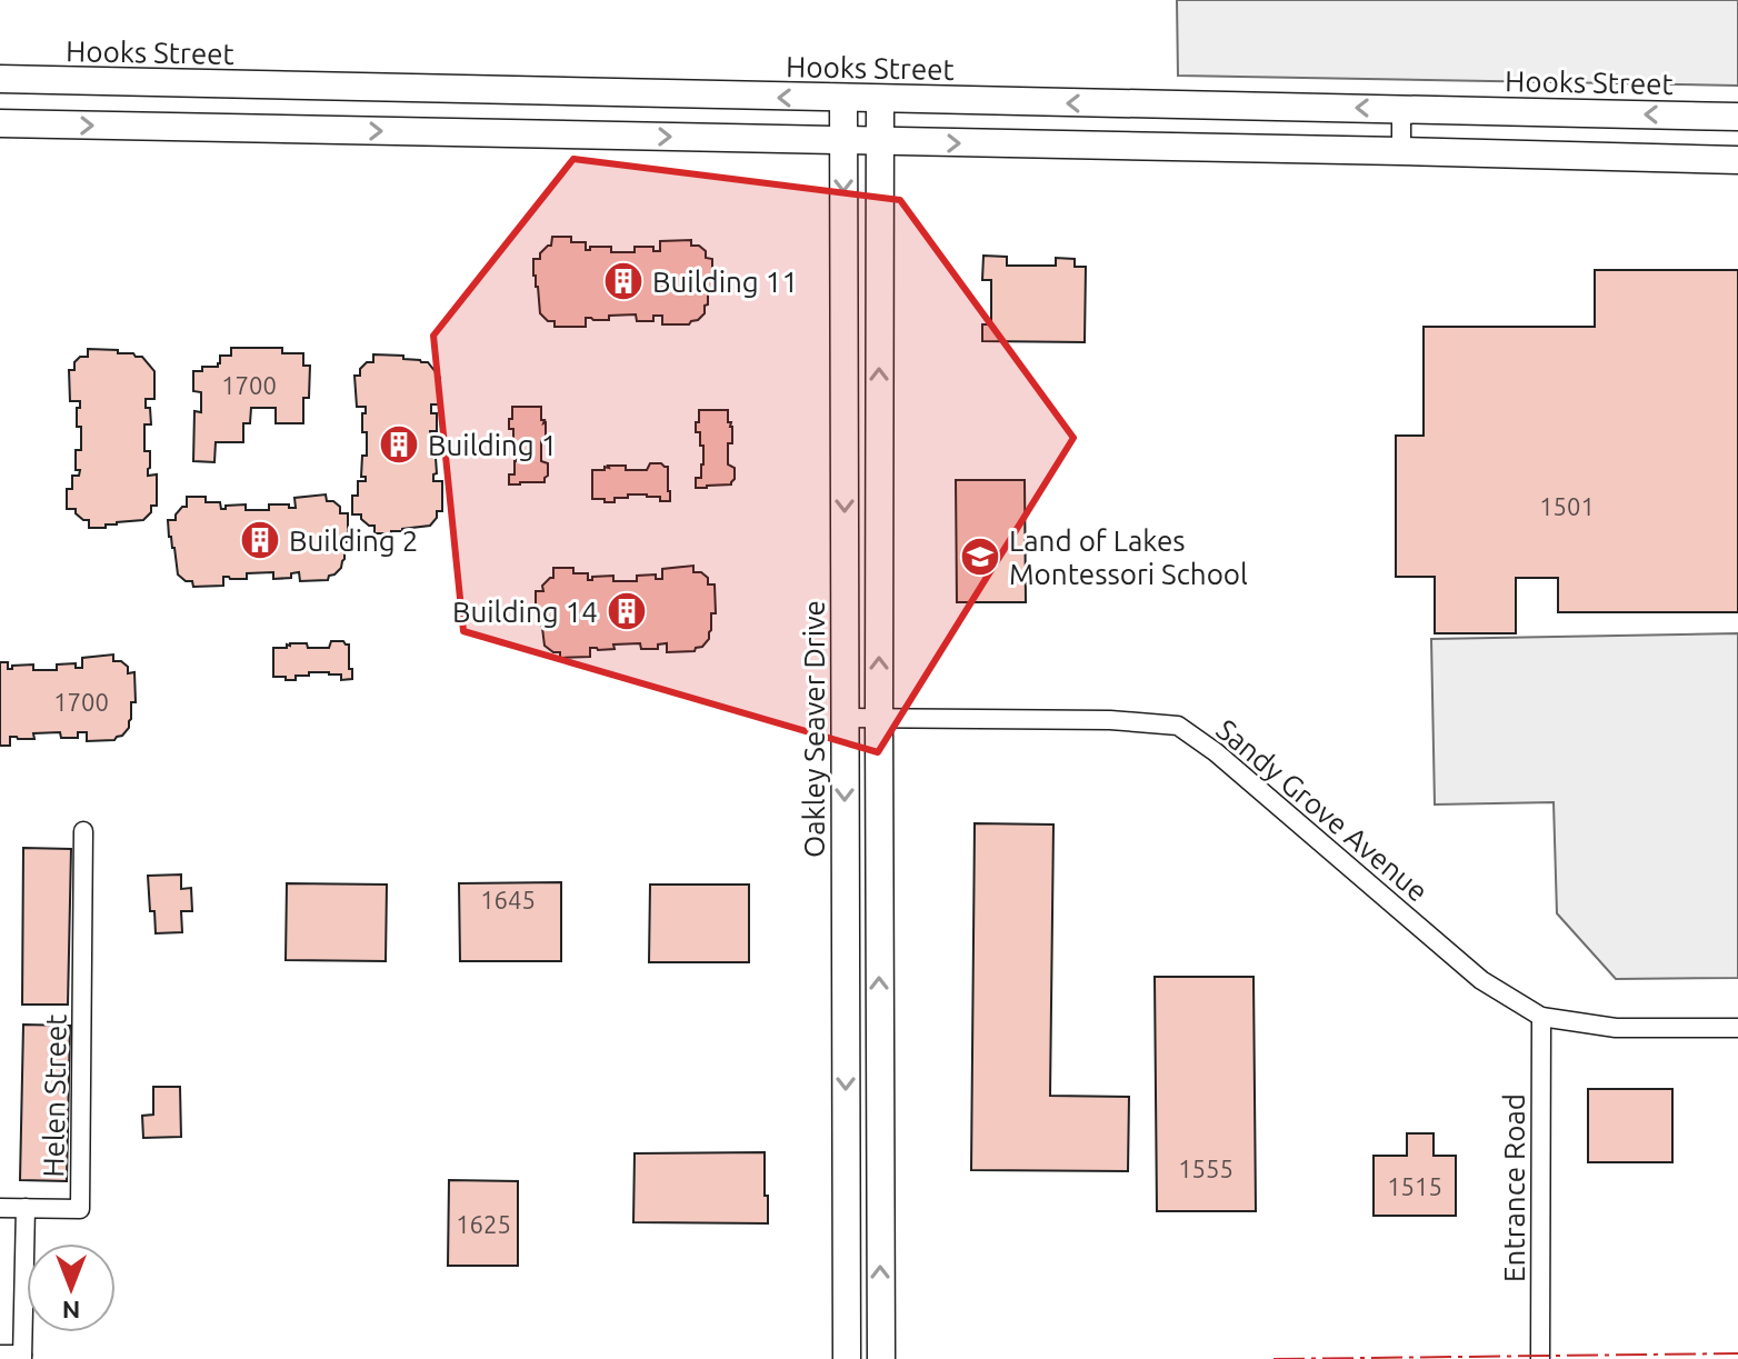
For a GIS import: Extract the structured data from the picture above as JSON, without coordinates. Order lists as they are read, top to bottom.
{
  "streets": {
    "street": [
      "Hooks Street",
      "Oakley Seaver Drive",
      "Sandy Grove Avenue",
      "Helen Street",
      "Entrance Road"
    ]
  },
  "crossings": [
    ["Hooks Street", "Oakley Seaver Drive"],
    ["Oakley Seaver Drive", "Sandy Grove Avenue"],
    ["Sandy Grove Avenue", "Entrance Road"]
  ],
  "places": {
    "building": [
      "Building 11",
      "Building 1",
      "Building 2",
      "Building 14"
    ],
    "school or university": ["Land of Lakes Montessori School"]
  },
  "house_numbers": [
    "1700",
    "1501",
    "1700",
    "1645",
    "1555",
    "1515",
    "1625"
  ],
  "north": "bottom"
}
